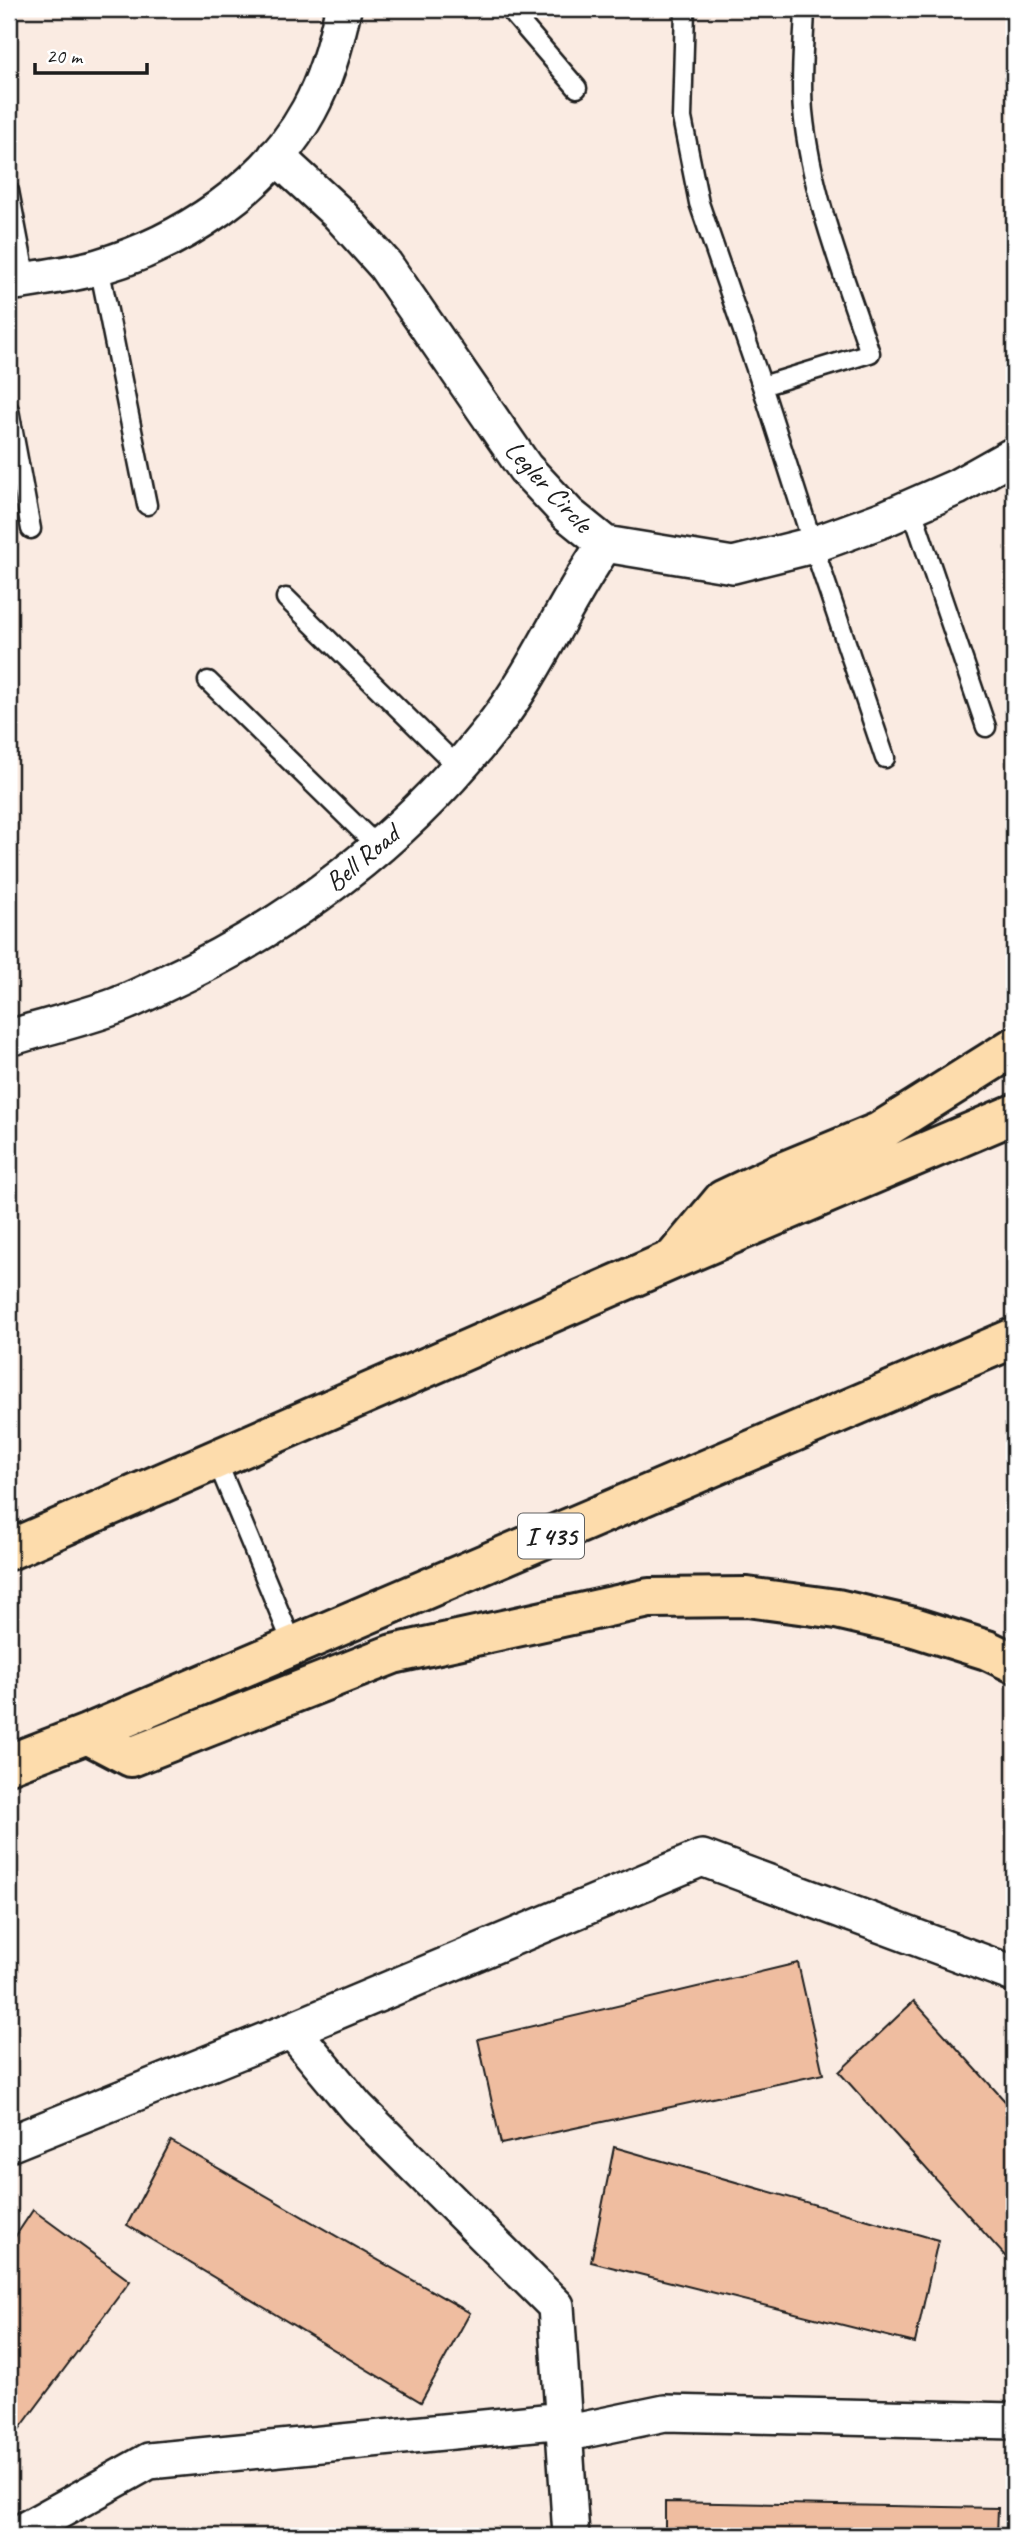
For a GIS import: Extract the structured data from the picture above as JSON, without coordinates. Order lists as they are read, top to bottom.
{
  "streets": {
    "highway": ["I 435"],
    "street": ["Legler Circle", "Bell Road"]
  },
  "crossings": [
    ["Legler Circle", "Bell Road"]
  ],
  "scale_bar": "20 m"
}
